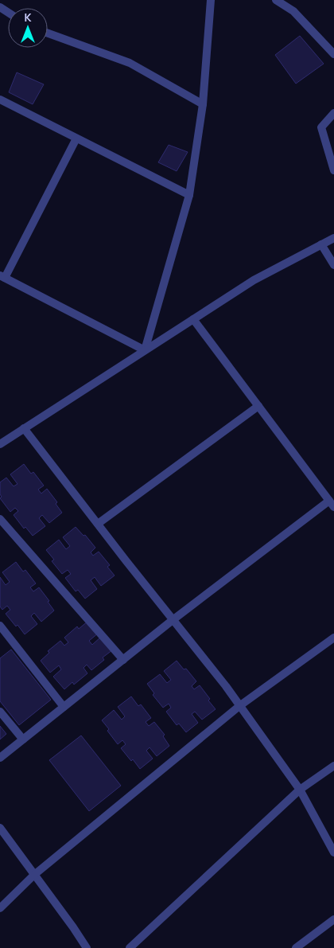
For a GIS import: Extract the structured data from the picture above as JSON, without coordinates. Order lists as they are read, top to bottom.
{
  "north": "top"
}
